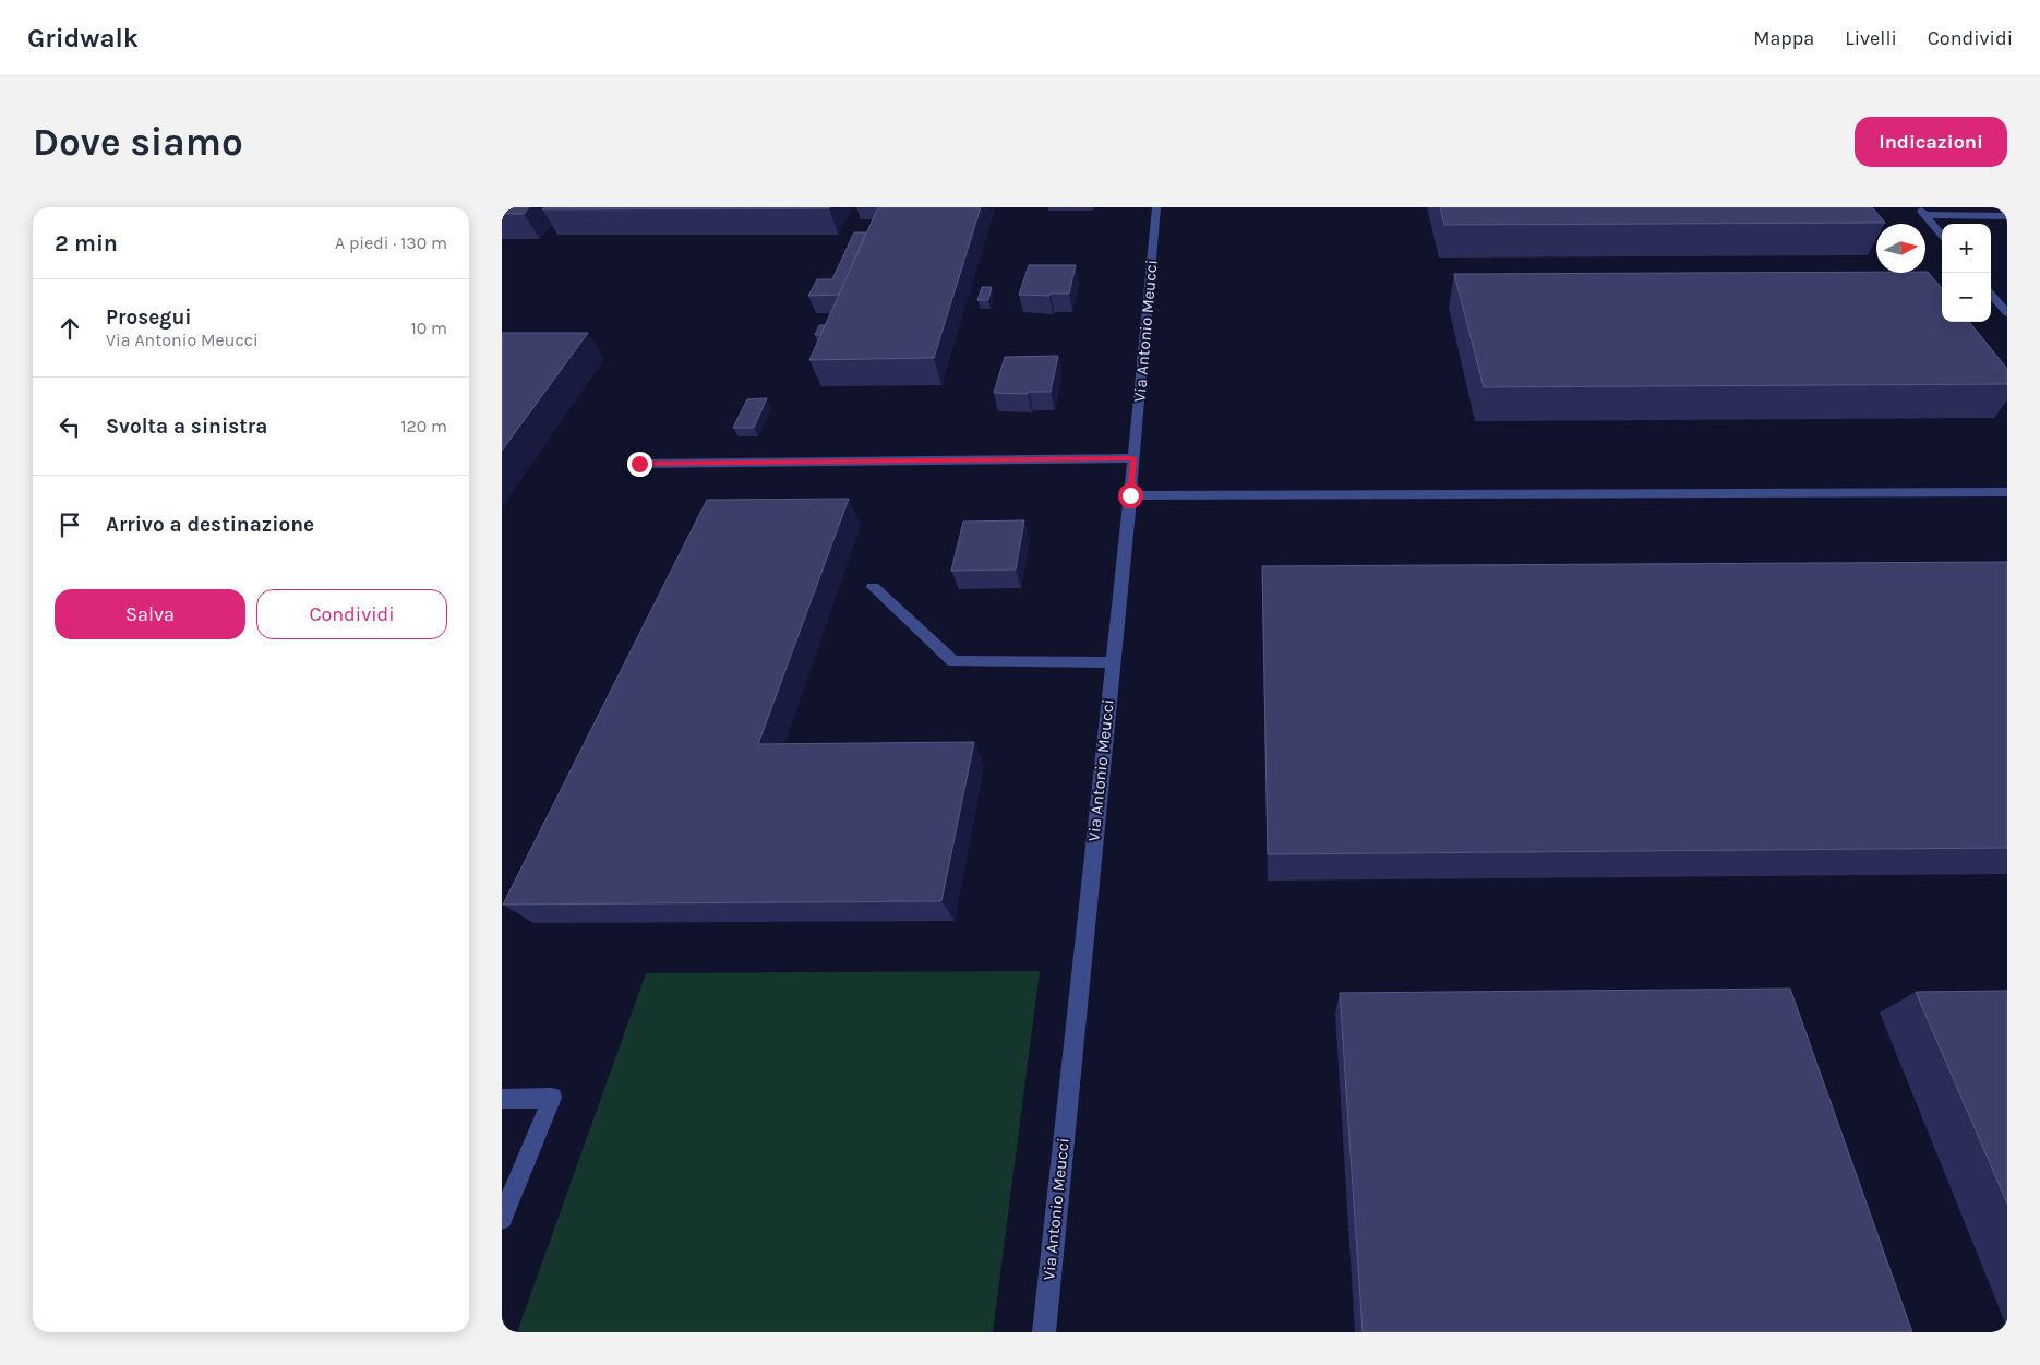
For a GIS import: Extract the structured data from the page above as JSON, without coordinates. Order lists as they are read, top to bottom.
{
  "streets": {
    "street": ["Via Antonio Meucci"]
  },
  "north": "right",
  "page": {
    "header": "Gridwalk",
    "nav": ["Mappa", "Livelli", "Condividi"],
    "buttons": [
      "Indicazioni",
      ["Salva", "Condividi"]
    ],
    "title": "Dove siamo",
    "heading": ["2 min", "A piedi · 130 m"],
    "map_buttons": ["+", "−"],
    "list": [
      ["Prosegui", "Via Antonio Meucci", "10 m"],
      ["Svolta a sinistra", "120 m"],
      "Arrivo a destinazione"
    ]
  }
}
